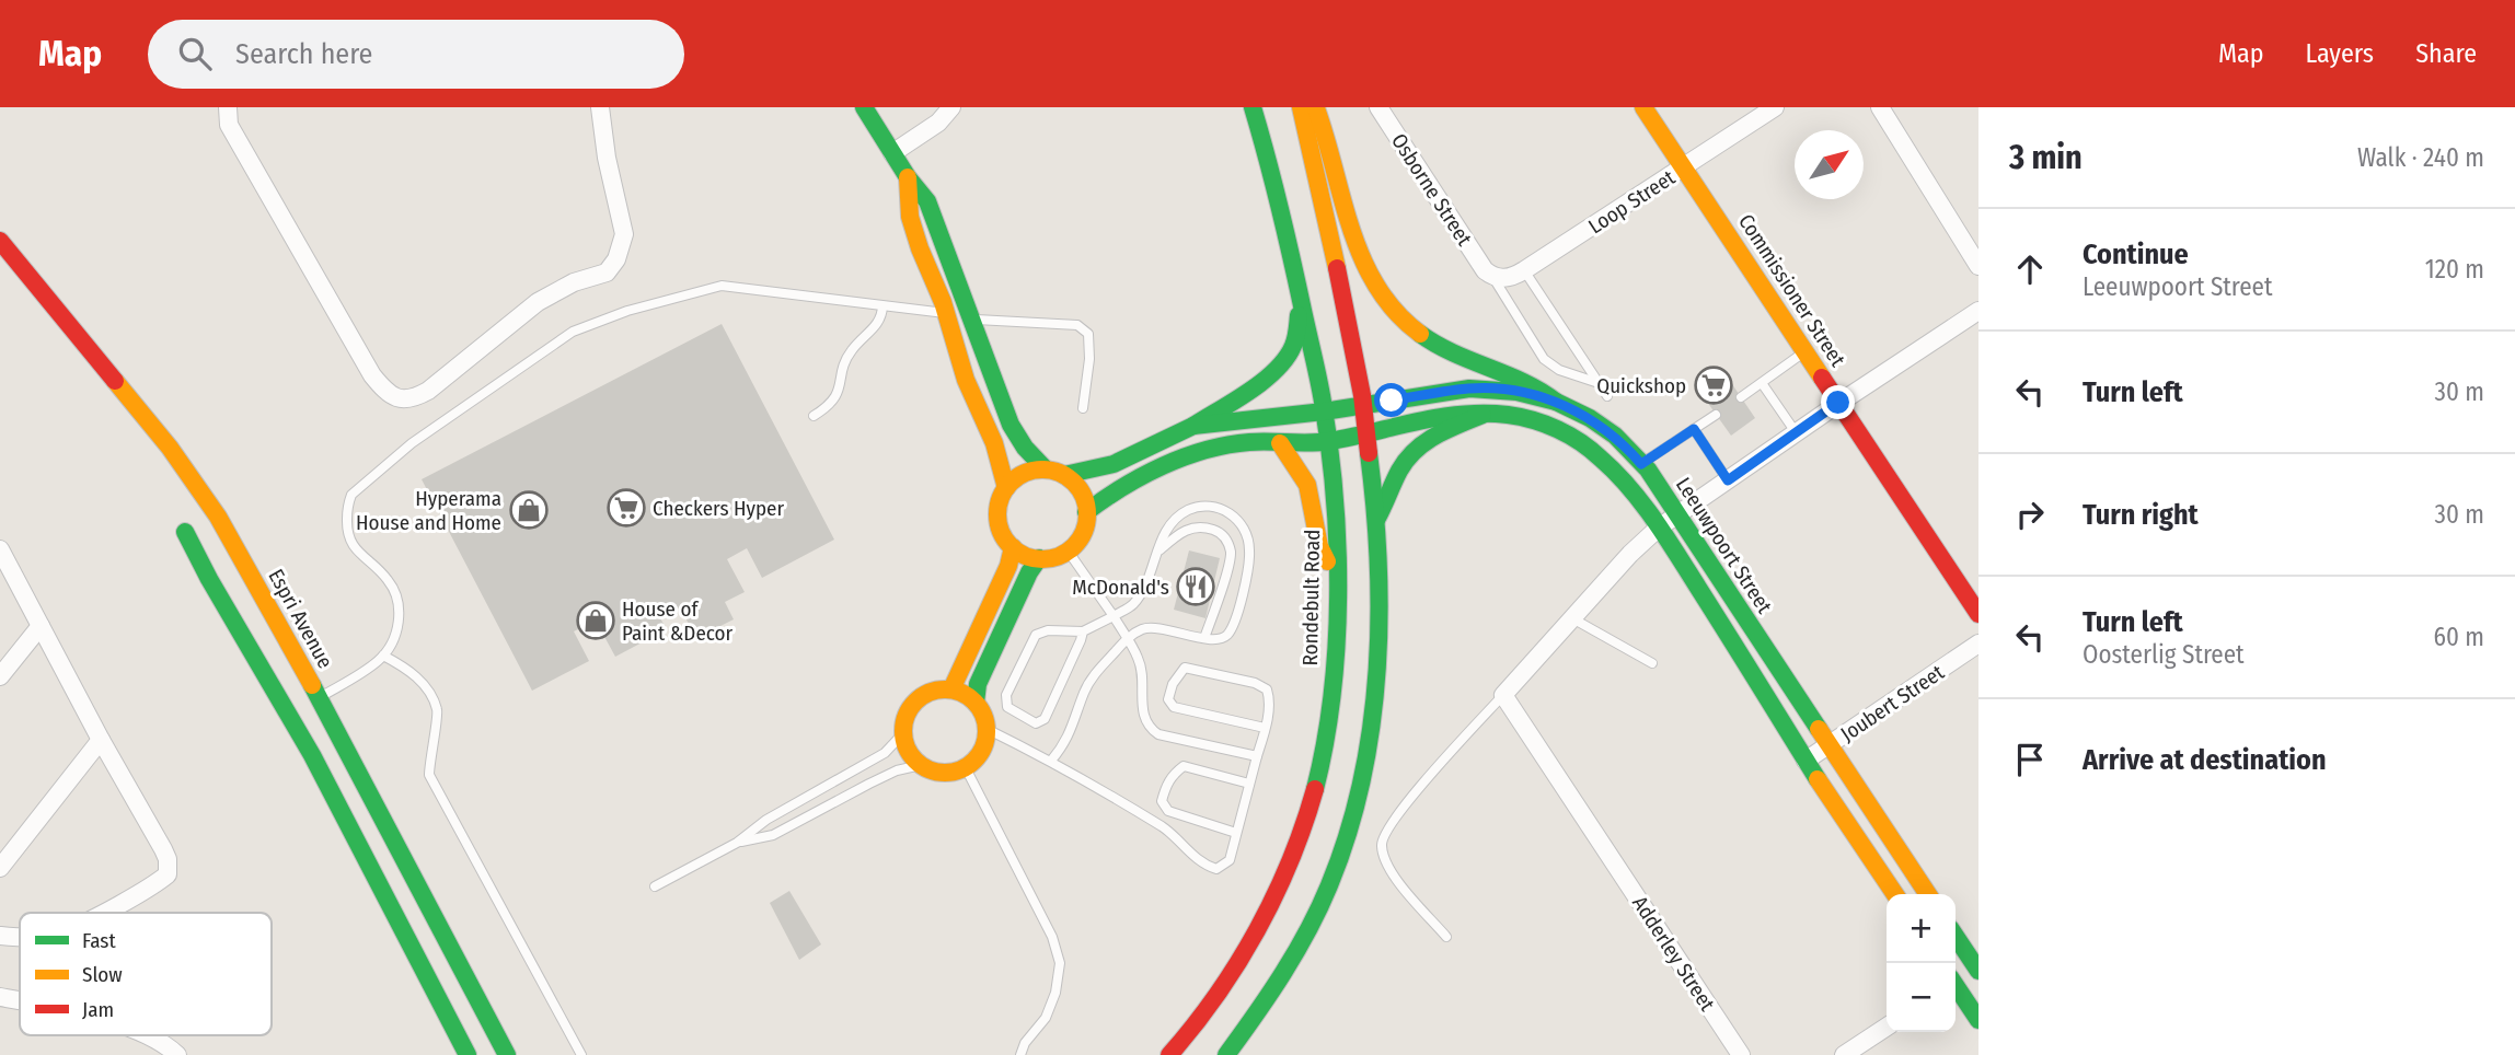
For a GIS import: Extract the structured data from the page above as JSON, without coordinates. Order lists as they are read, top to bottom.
{
  "streets": {
    "main road": [
      "Commissioner Street",
      "Leeuwpoort Street",
      "Rondebult Road",
      "Espri Avenue"
    ],
    "street": [
      "Osborne Street",
      "Loop Street",
      "Joubert Street",
      "Adderley Street"
    ]
  },
  "crossings": [
    ["Osborne Street", "Loop Street"],
    ["Loop Street", "Commissioner Street"],
    ["Leeuwpoort Street", "Rondebult Road"],
    ["Leeuwpoort Street", "Joubert Street"]
  ],
  "places": {
    "supermarket": ["Quickshop", "Checkers Hyper"],
    "shop": ["Hyperama House and Home", "House of Paint &Decor"],
    "restaurant": ["McDonald's"]
  },
  "legend": ["Fast", "Slow", "Jam"],
  "north": "top right",
  "page": {
    "header": "Map",
    "search": "Search here",
    "nav": ["Map", "Layers", "Share"],
    "heading": ["3 min", "Walk · 240 m"],
    "list": [
      ["Continue", "Leeuwpoort Street", "120 m"],
      ["Turn left", "30 m"],
      ["Turn right", "30 m"],
      ["Turn left", "Oosterlig Street", "60 m"],
      "Arrive at destination"
    ],
    "map_buttons": ["+", "−"]
  }
}
